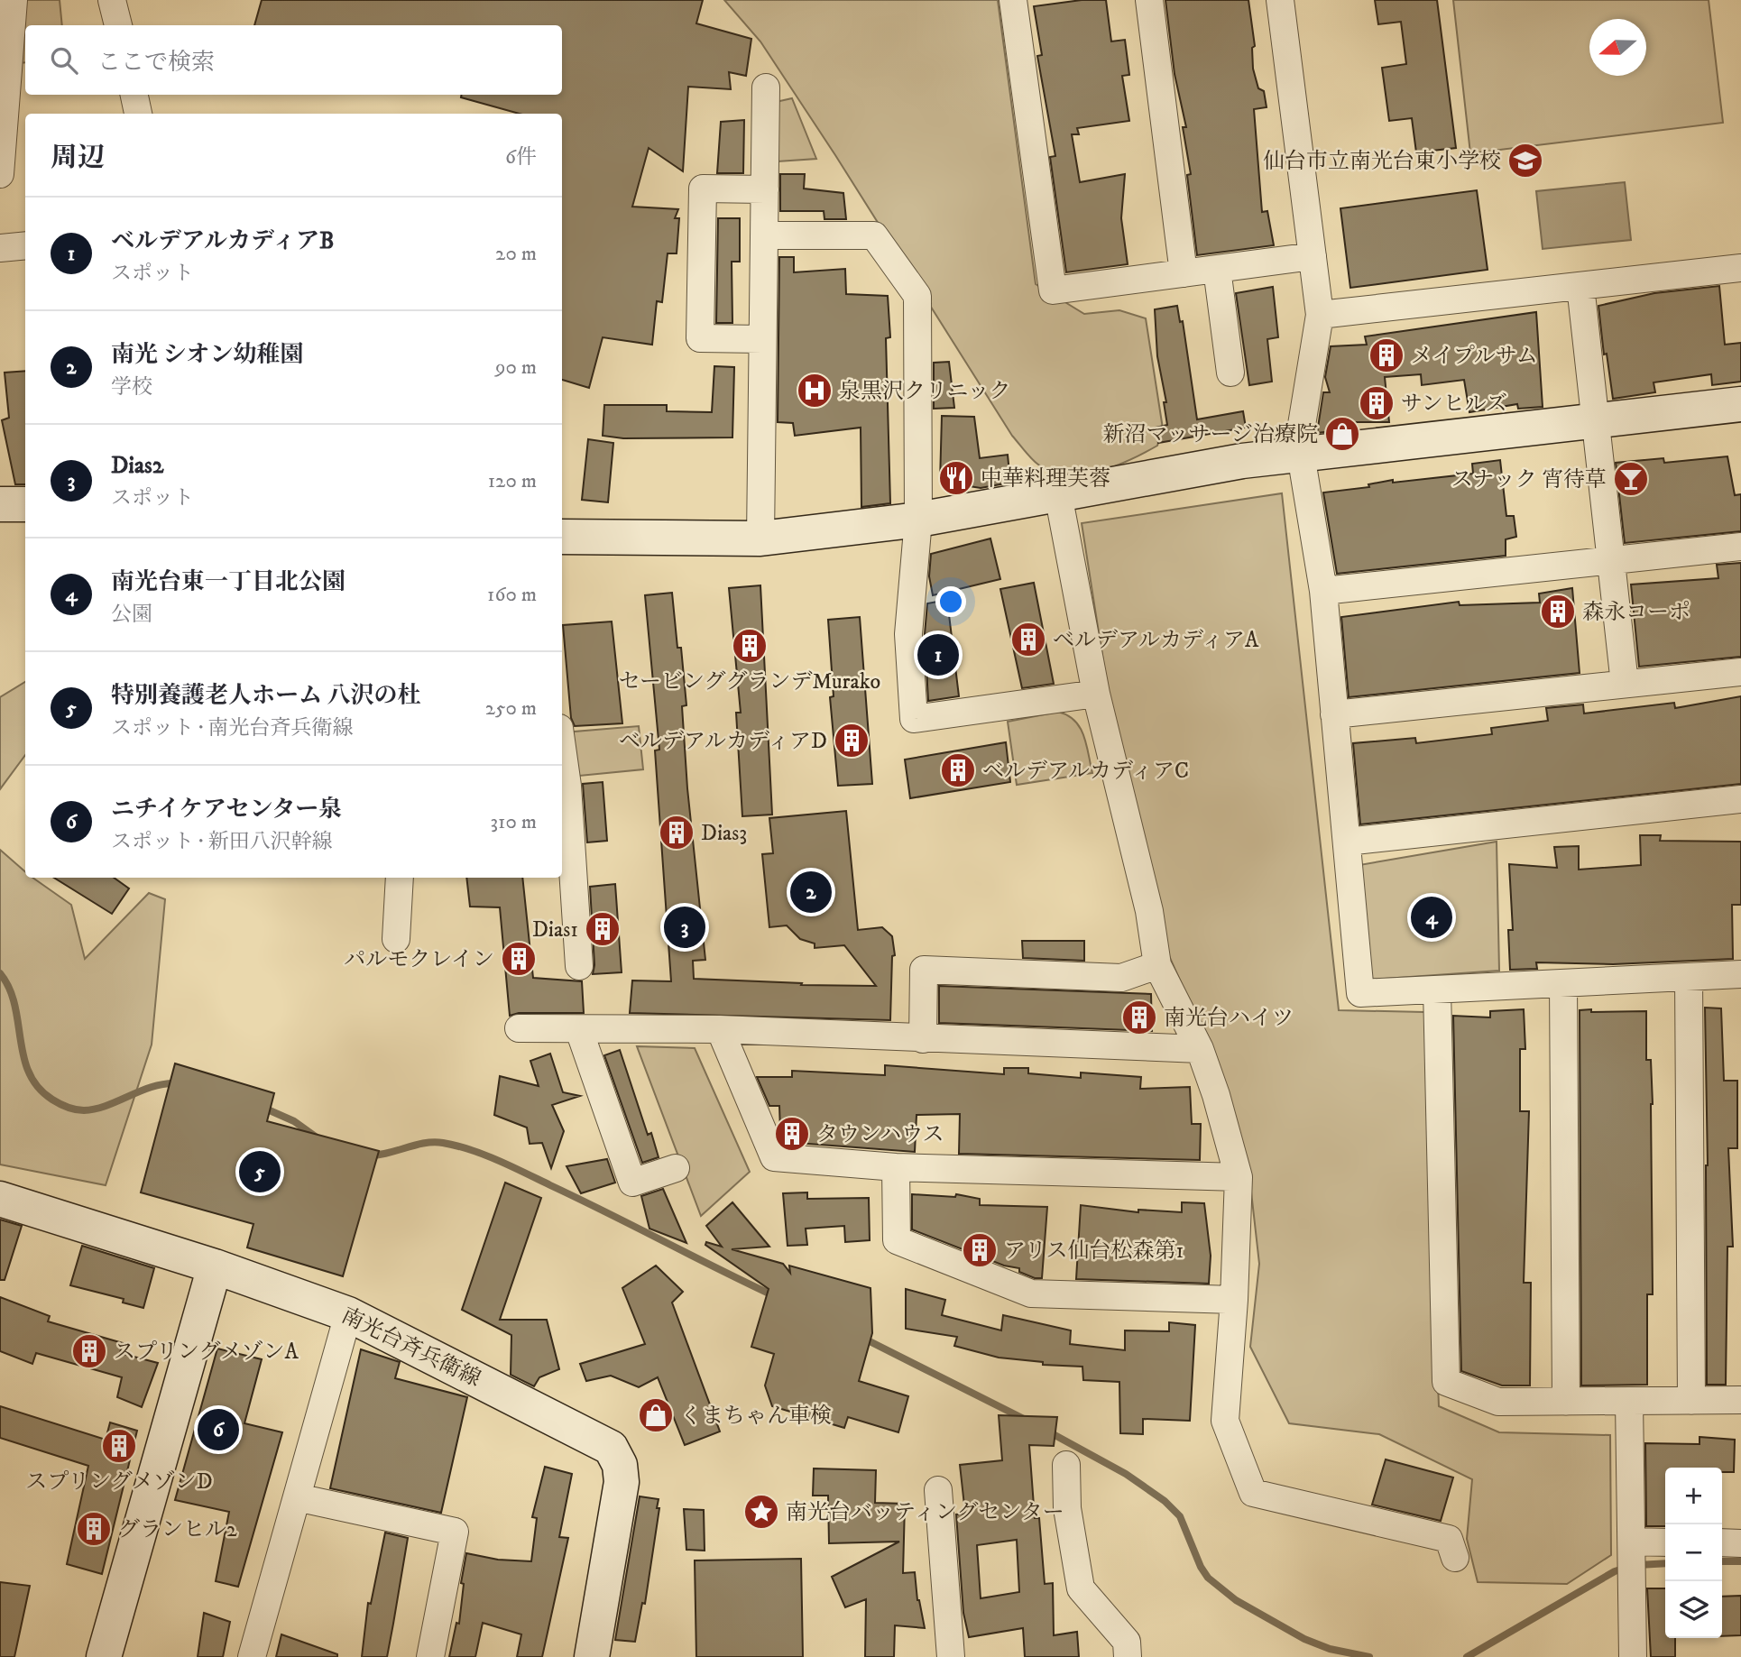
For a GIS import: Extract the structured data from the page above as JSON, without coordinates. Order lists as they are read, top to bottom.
{
  "streets": {
    "street": ["南光台斉兵衛線"]
  },
  "places": {
    "school or university": ["仙台市立南光台東小学校"],
    "building": [
      "メイプルサム",
      "サンヒルズ",
      "森永コーポ",
      "ベルデアルカディアA",
      "セービンググランデMurako",
      "ベルデアルカディアD",
      "ベルデアルカディアC",
      "Dias3",
      "Dias1",
      "パルモクレイン",
      "南光台ハイツ",
      "タウンハウス",
      "アリス仙台松森第1",
      "スプリングメゾンA",
      "スプリングメゾンD",
      "グランヒル2"
    ],
    "hospital": ["泉黒沢クリニック"],
    "shop": ["新沼マッサージ治療院", "くまちゃん車検"],
    "restaurant": ["中華料理芙蓉"],
    "bar": ["スナック 宵待草"],
    "place": ["南光台バッティングセンター"]
  },
  "north": "left",
  "page": {
    "search": "ここで検索",
    "heading": ["周辺", "6件"],
    "list": [
      {
        "mark": "1",
        "name": "ベルデアルカディアB",
        "note": "スポット",
        "value": "20 m"
      },
      {
        "mark": "2",
        "name": "南光 シオン幼稚園",
        "note": "学校",
        "value": "90 m"
      },
      {
        "mark": "3",
        "name": "Dias2",
        "note": "スポット",
        "value": "120 m"
      },
      {
        "mark": "4",
        "name": "南光台東一丁目北公園",
        "note": "公園",
        "value": "160 m"
      },
      {
        "mark": "5",
        "name": "特別養護老人ホーム 八沢の杜",
        "note": "スポット · 南光台斉兵衛線",
        "value": "250 m"
      },
      {
        "mark": "6",
        "name": "ニチイケアセンター泉",
        "note": "スポット · 新田八沢幹線",
        "value": "310 m"
      }
    ],
    "pins": [
      "1",
      "2",
      "4",
      "3",
      "5",
      "6"
    ],
    "map_buttons": ["+", "−"]
  }
}
